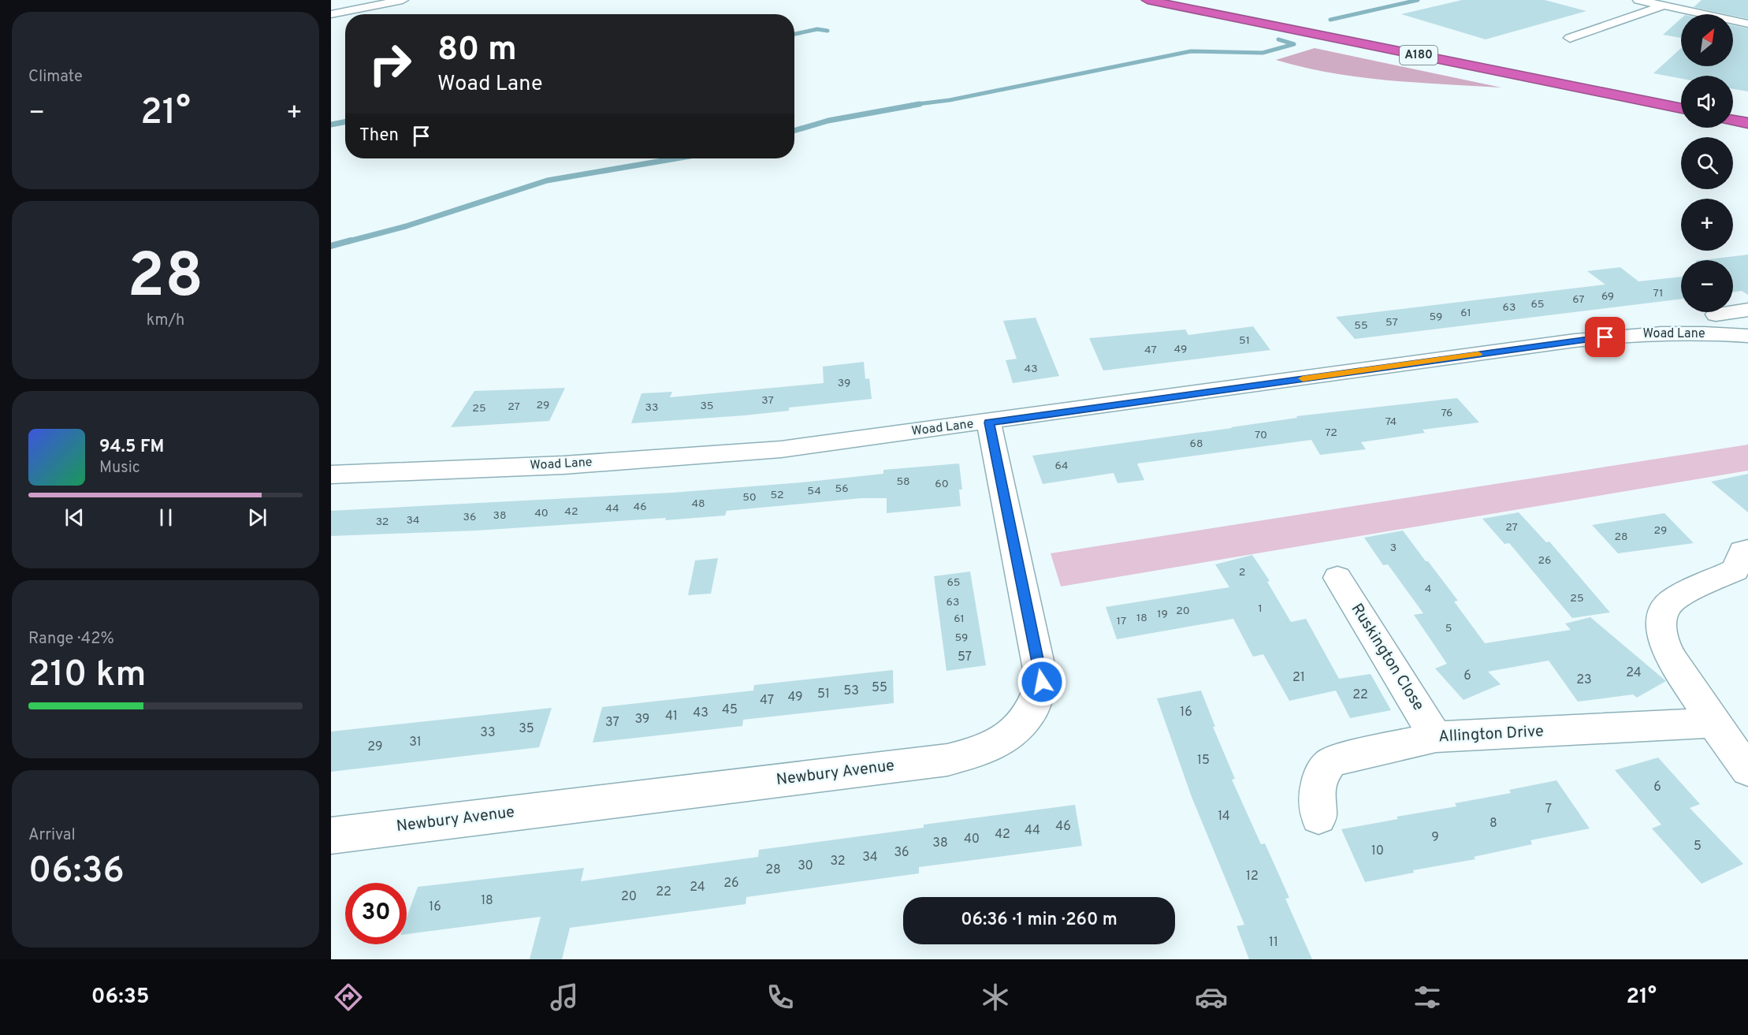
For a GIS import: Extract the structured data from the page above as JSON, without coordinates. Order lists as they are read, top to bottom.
{
  "streets": {
    "highway": ["A180"],
    "street": [
      "Woad Lane",
      "Ruskington Close",
      "Allington Drive",
      "Newbury Avenue"
    ]
  },
  "crossings": [
    ["Woad Lane", "Newbury Avenue"],
    ["Ruskington Close", "Allington Drive"]
  ],
  "house_numbers": [
    "71",
    "69",
    "67",
    "65",
    "63",
    "61",
    "59",
    "57",
    "55",
    "51",
    "49",
    "47",
    "43",
    "39",
    "37",
    "29",
    "35",
    "27",
    "33",
    "25",
    "76",
    "74",
    "72",
    "70",
    "68",
    "64",
    "58",
    "60",
    "56",
    "54",
    "52",
    "50",
    "48",
    "46",
    "44",
    "42",
    "40",
    "38",
    "36",
    "34",
    "32",
    "27",
    "29",
    "28",
    "3",
    "26",
    "2",
    "65",
    "4",
    "25",
    "63",
    "1",
    "20",
    "19",
    "18",
    "61",
    "17",
    "5",
    "59",
    "57",
    "24",
    "6",
    "21",
    "23",
    "55",
    "53",
    "51",
    "22",
    "49",
    "47",
    "45",
    "16",
    "43",
    "41",
    "39",
    "37",
    "35",
    "33",
    "31",
    "29",
    "15",
    "6",
    "7",
    "14",
    "8",
    "46",
    "44",
    "42",
    "9",
    "40",
    "38",
    "5",
    "10",
    "36",
    "34",
    "32",
    "30",
    "28",
    "12",
    "26",
    "24",
    "22",
    "20",
    "18",
    "16",
    "11"
  ],
  "north": "top right",
  "page": {
    "tile": [
      "Climate",
      ["28", "km/h"],
      ["Range · 42%", "210 km"],
      ["Arrival", "06:36"]
    ],
    "map_buttons": ["+", "−"],
    "turn": ["80 m", "Woad Lane"],
    "heat": ["−", "21°", "+"],
    "then": "Then",
    "song": ["94.5 FM", "Music"],
    "limit": "30",
    "trip": "06:36 · 1 min · 260 m",
    "tabs": ["06:35", "21°"]
  }
}
